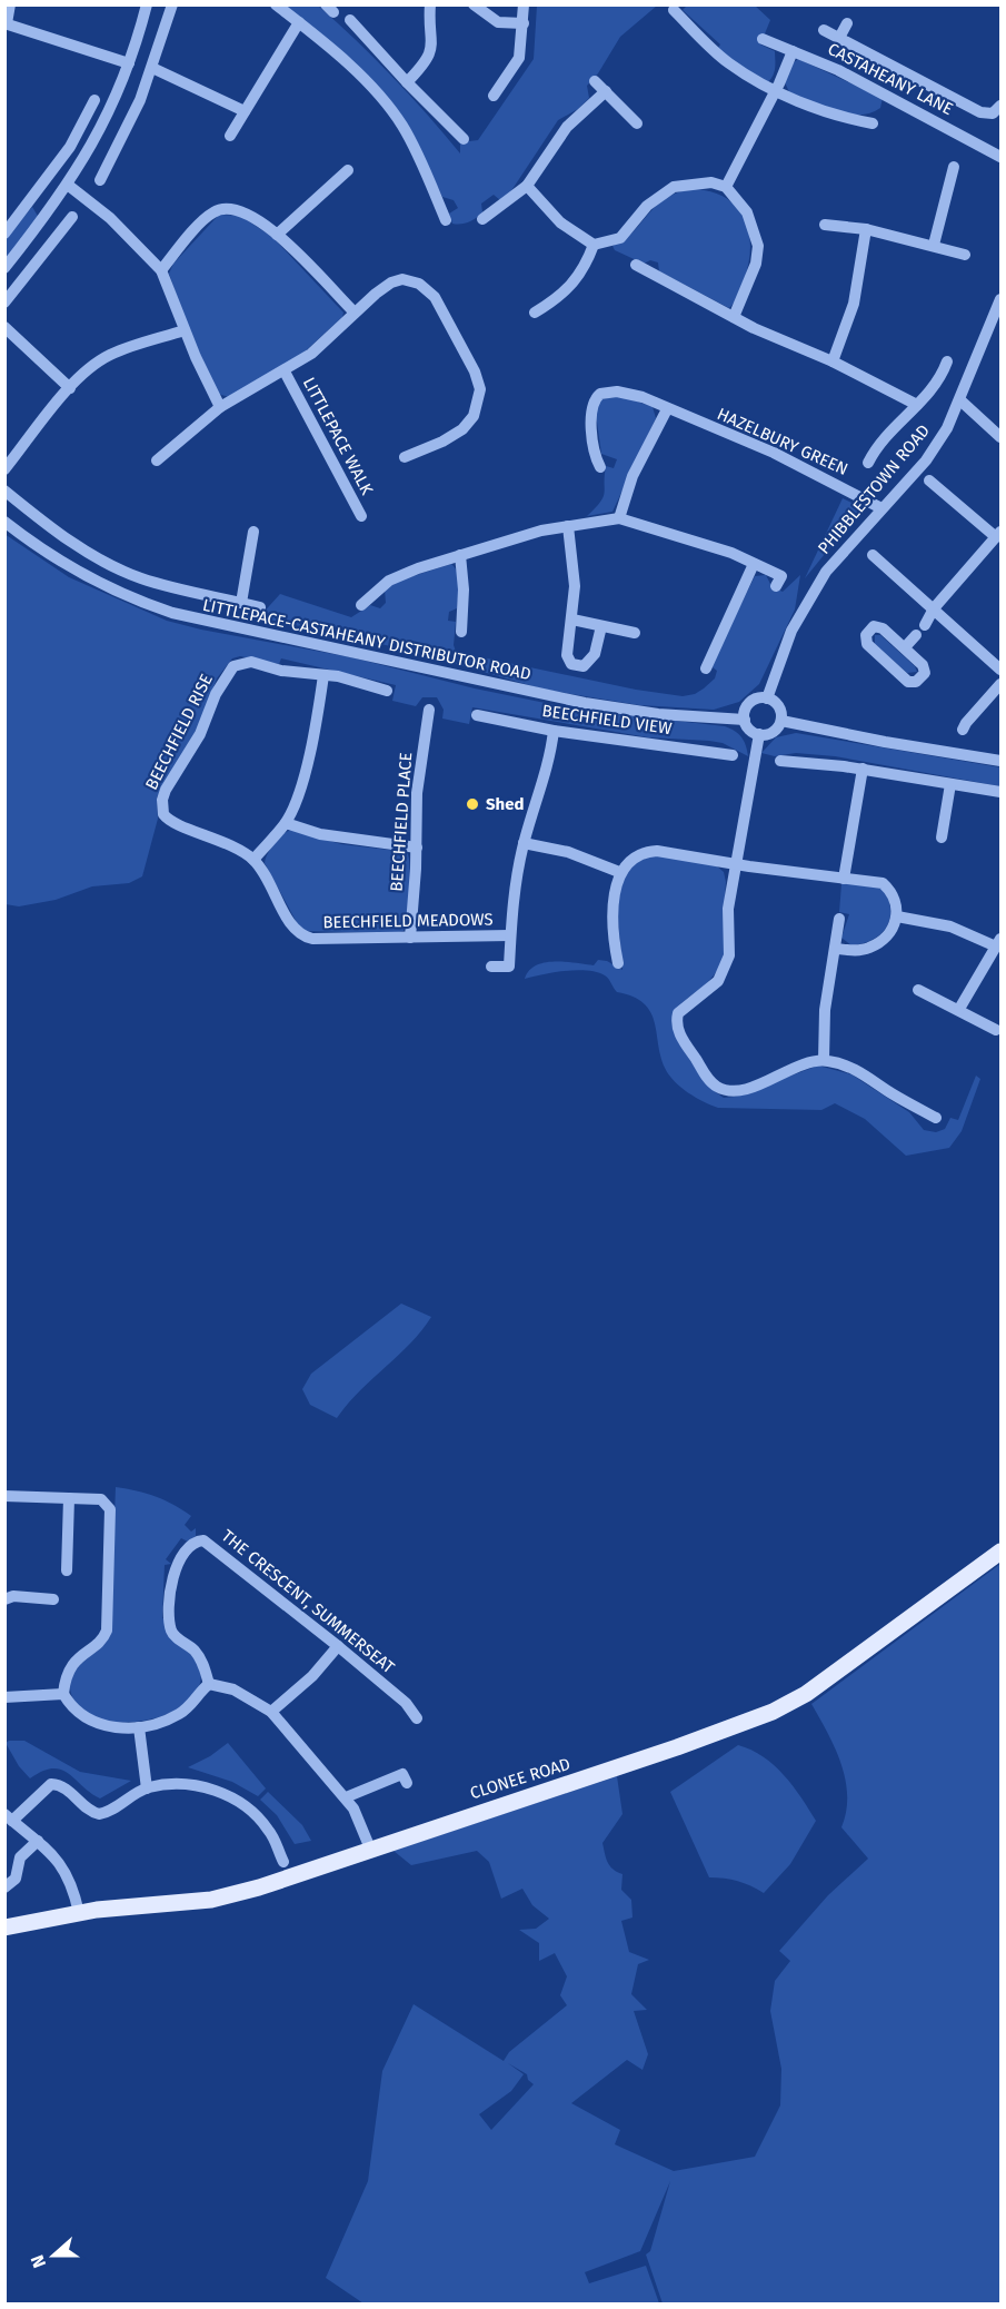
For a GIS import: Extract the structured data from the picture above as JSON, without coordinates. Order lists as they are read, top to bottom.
{
  "streets": {
    "main road": ["CLONEE ROAD"],
    "street": [
      "CASTAHEANY LANE",
      "LITTLEPACE WALK",
      "HAZELBURY GREEN",
      "PHIBBLESTOWN ROAD",
      "LITTLEPACE-CASTAHEANY DISTRIBUTOR ROAD",
      "BEECHFIELD VIEW",
      "BEECHFIELD RISE",
      "BEECHFIELD PLACE",
      "BEECHFIELD MEADOWS",
      "THE CRESCENT, SUMMERSEAT"
    ]
  },
  "crossings": [
    ["HAZELBURY GREEN", "PHIBBLESTOWN ROAD"],
    ["PHIBBLESTOWN ROAD", "LITTLEPACE-CASTAHEANY DISTRIBUTOR ROAD"],
    ["BEECHFIELD RISE", "BEECHFIELD MEADOWS"],
    ["BEECHFIELD PLACE", "BEECHFIELD MEADOWS"]
  ],
  "places": ["Shed"],
  "north": "left"
}
